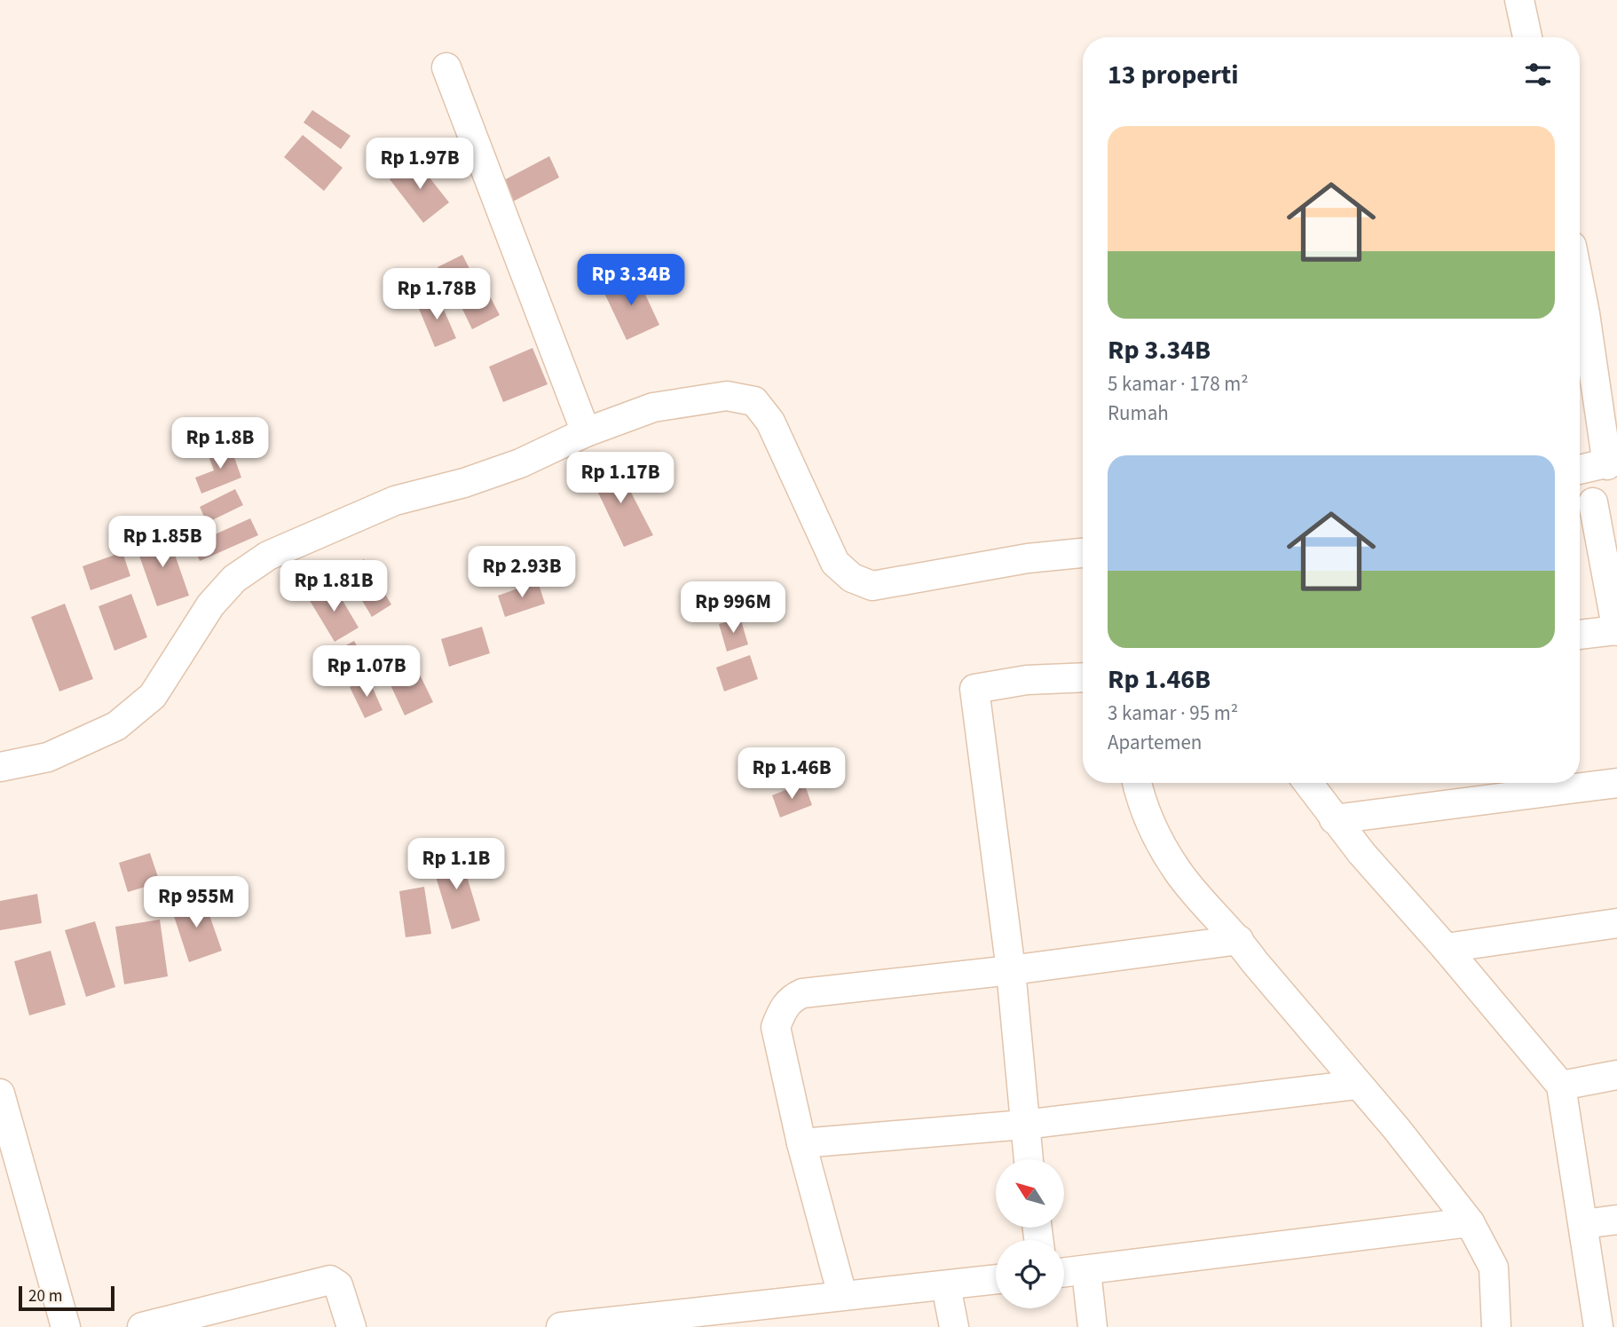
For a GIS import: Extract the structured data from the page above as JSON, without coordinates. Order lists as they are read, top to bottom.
{
  "scale_bar": "20 m",
  "north": "top left",
  "page": {
    "heading": "13 properti",
    "list": [
      {
        "name": "Rp 3.34B",
        "note": "5 kamar · 178 m² · Rumah"
      },
      {
        "name": "Rp 1.46B",
        "note": "3 kamar · 95 m² · Apartemen"
      }
    ],
    "price": [
      "Rp 1.97B",
      "Rp 3.34B",
      "Rp 1.78B",
      "Rp 1.8B",
      "Rp 1.17B",
      "Rp 1.85B",
      "Rp 2.93B",
      "Rp 1.81B",
      "Rp 996M",
      "Rp 1.07B",
      "Rp 1.46B",
      "Rp 1.1B",
      "Rp 955M"
    ],
    "scale": "20 m"
  }
}
